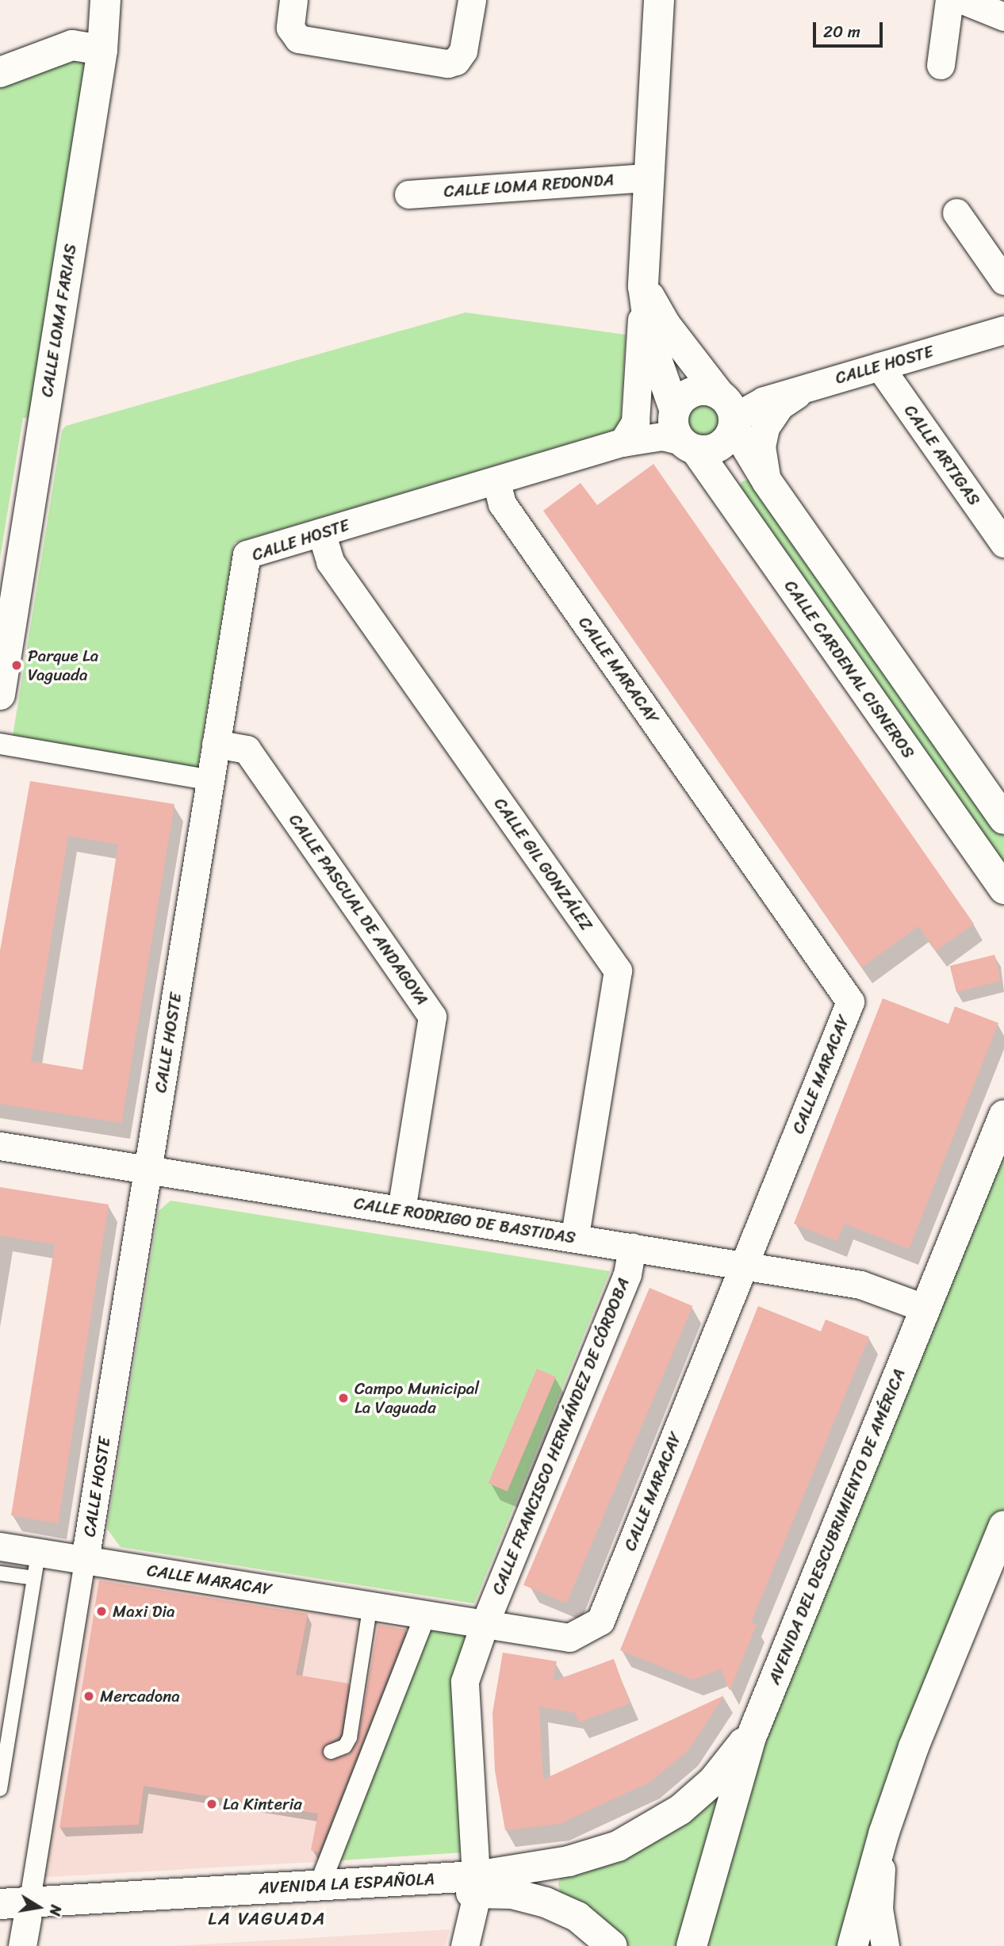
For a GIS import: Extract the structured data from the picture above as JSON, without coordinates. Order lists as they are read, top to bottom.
{
  "streets": {
    "street": [
      "CALLE LOMA REDONDA",
      "CALLE LOMA FARIAS",
      "CALLE HOSTE",
      "CALLE ARTIGAS",
      "CALLE CARDENAL CISNEROS",
      "CALLE MARACAY",
      "CALLE GIL GONZÁLEZ",
      "CALLE PASCUAL DE ANDAGOYA",
      "CALLE RODRIGO DE BASTIDAS",
      "CALLE FRANCISCO HERNÁNDEZ DE CÓRDOBA",
      "AVENIDA DEL DESCUBRIMIENTO DE AMÉRICA",
      "AVENIDA LA ESPAÑOLA"
    ]
  },
  "crossings": [
    ["CALLE HOSTE", "CALLE ARTIGAS"],
    ["CALLE HOSTE", "CALLE CARDENAL CISNEROS"],
    ["CALLE HOSTE", "CALLE MARACAY"],
    ["CALLE HOSTE", "CALLE GIL GONZÁLEZ"],
    ["CALLE HOSTE", "CALLE PASCUAL DE ANDAGOYA"],
    ["CALLE HOSTE", "CALLE RODRIGO DE BASTIDAS"],
    ["CALLE HOSTE", "AVENIDA LA ESPAÑOLA"],
    ["CALLE MARACAY", "CALLE RODRIGO DE BASTIDAS"],
    ["CALLE MARACAY", "CALLE FRANCISCO HERNÁNDEZ DE CÓRDOBA"],
    ["CALLE GIL GONZÁLEZ", "CALLE RODRIGO DE BASTIDAS"],
    ["CALLE PASCUAL DE ANDAGOYA", "CALLE RODRIGO DE BASTIDAS"],
    ["CALLE RODRIGO DE BASTIDAS", "CALLE FRANCISCO HERNÁNDEZ DE CÓRDOBA"],
    ["CALLE RODRIGO DE BASTIDAS", "AVENIDA DEL DESCUBRIMIENTO DE AMÉRICA"],
    ["AVENIDA DEL DESCUBRIMIENTO DE AMÉRICA", "AVENIDA LA ESPAÑOLA"]
  ],
  "districts": ["LA VAGUADA"],
  "places": [
    "Parque La Vaguada",
    "Campo Municipal La Vaguada",
    "Maxi Dia",
    "Mercadona",
    "La Kinteria"
  ],
  "scale_bar": "20 m",
  "north": "right"
}
